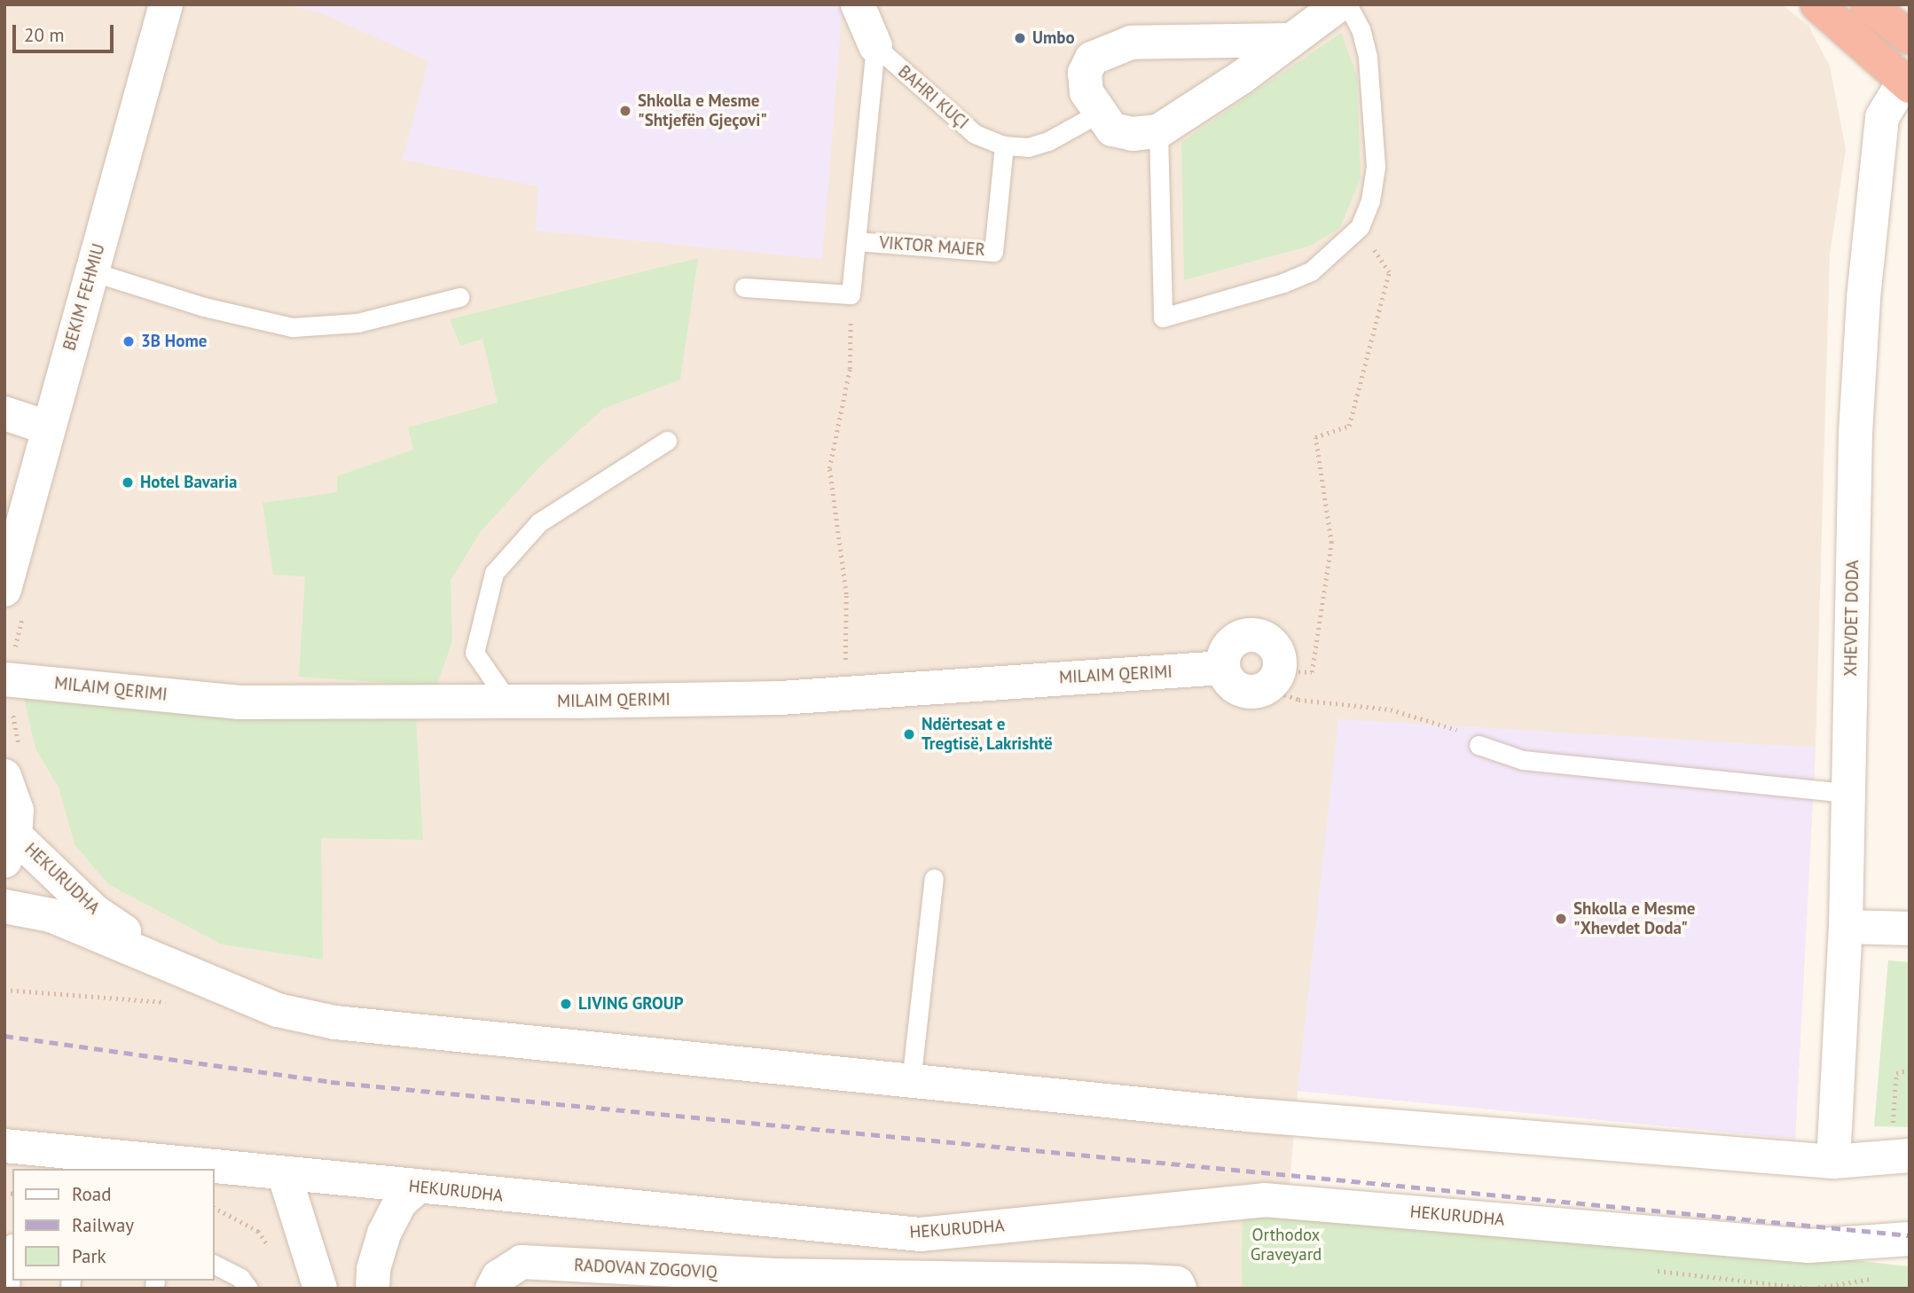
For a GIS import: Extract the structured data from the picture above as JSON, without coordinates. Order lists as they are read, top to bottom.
{
  "streets": {
    "main road": [
      "VIKTOR MAJER",
      "BEKIM FEHMIU",
      "XHEVDET DODA",
      "MILAIM QERIMI",
      "HEKURUDHA",
      "RADOVAN ZOGOVIQ"
    ],
    "lane": ["BAHRI KUÇI"]
  },
  "crossings": [
    ["BAHRI KUÇI", "VIKTOR MAJER"],
    ["XHEVDET DODA", "HEKURUDHA"]
  ],
  "parks": ["Orthodox Graveyard"],
  "places": [
    "Umbo",
    "Shkolla e Mesme \"Shtjefën Gjeçovi\"",
    "3B Home",
    "Hotel Bavaria",
    "Ndërtesat e Tregtisë, Lakrishtë",
    "Shkolla e Mesme \"Xhevdet Doda\"",
    "LIVING GROUP"
  ],
  "legend": ["Road", "Railway", "Park"],
  "scale_bar": "20 m"
}
